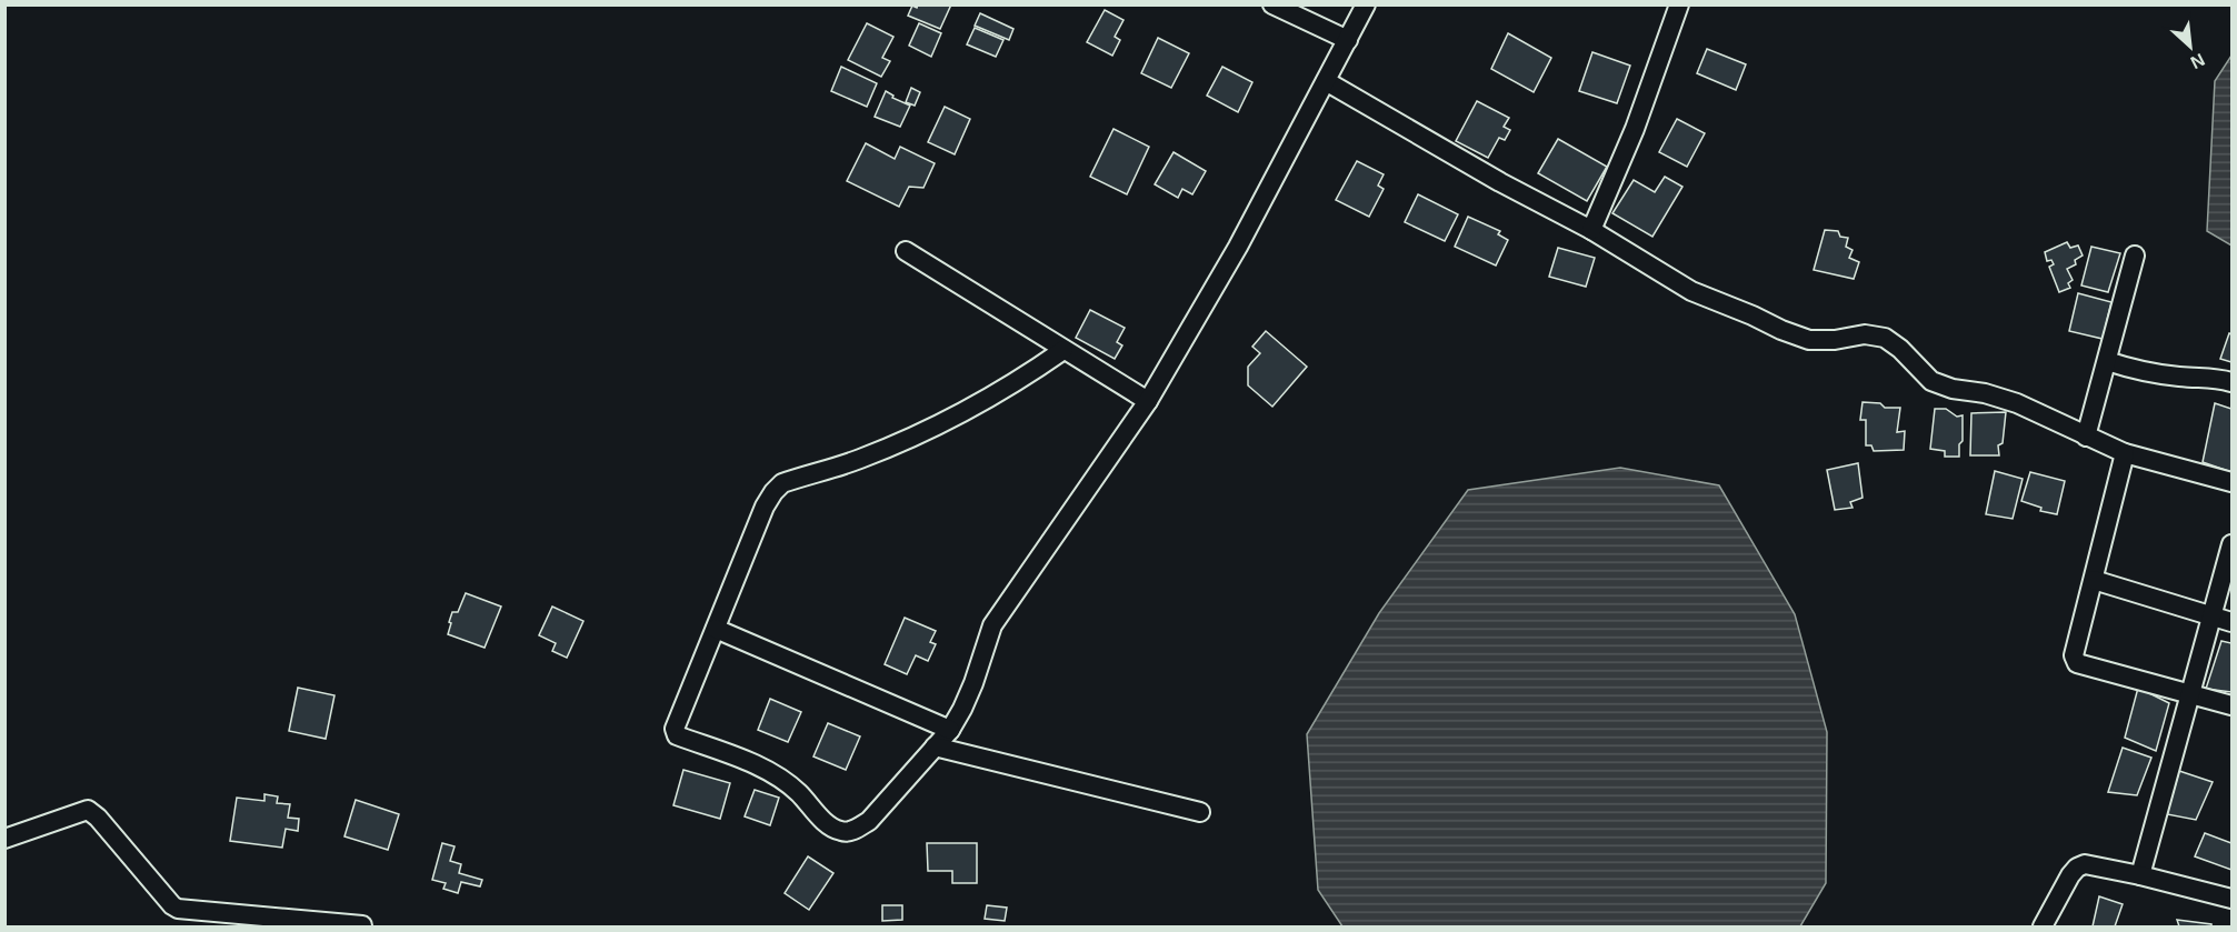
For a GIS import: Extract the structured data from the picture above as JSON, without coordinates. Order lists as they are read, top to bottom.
{
  "north": "bottom right"
}
